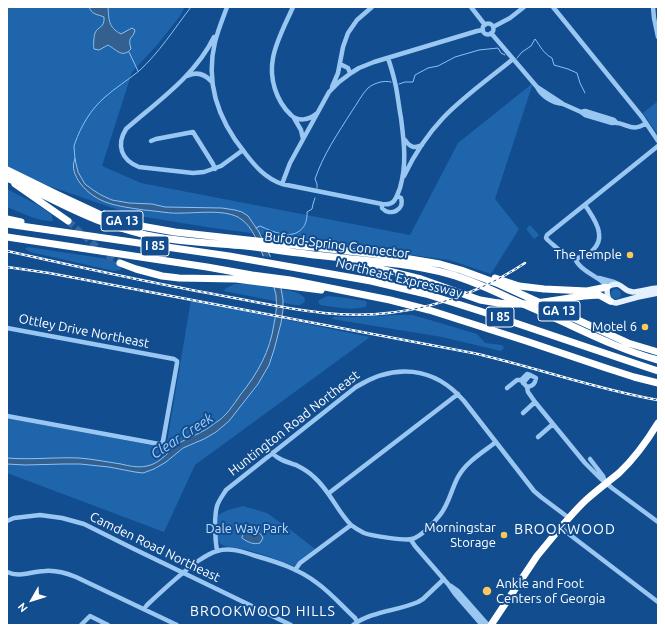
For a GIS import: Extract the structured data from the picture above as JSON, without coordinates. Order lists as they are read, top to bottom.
{
  "streets": {
    "highway": [
      "GA 13",
      "Buford-Spring Connector",
      "I 85",
      "Northeast Expressway"
    ],
    "street": ["Ottley Drive Northeast", "Huntington Road Northeast", "Camden Road Northeast"]
  },
  "crossings": [
    ["I 85", "Northeast Expressway"]
  ],
  "districts": ["BROOKWOOD", "BROOKWOOD HILLS"],
  "water": ["Clear Creek"],
  "parks": ["Dale Way Park"],
  "places": [
    "The Temple",
    "Motel 6",
    "Morningstar Storage",
    "Ankle and Foot Centers of Georgia"
  ],
  "north": "bottom left"
}
